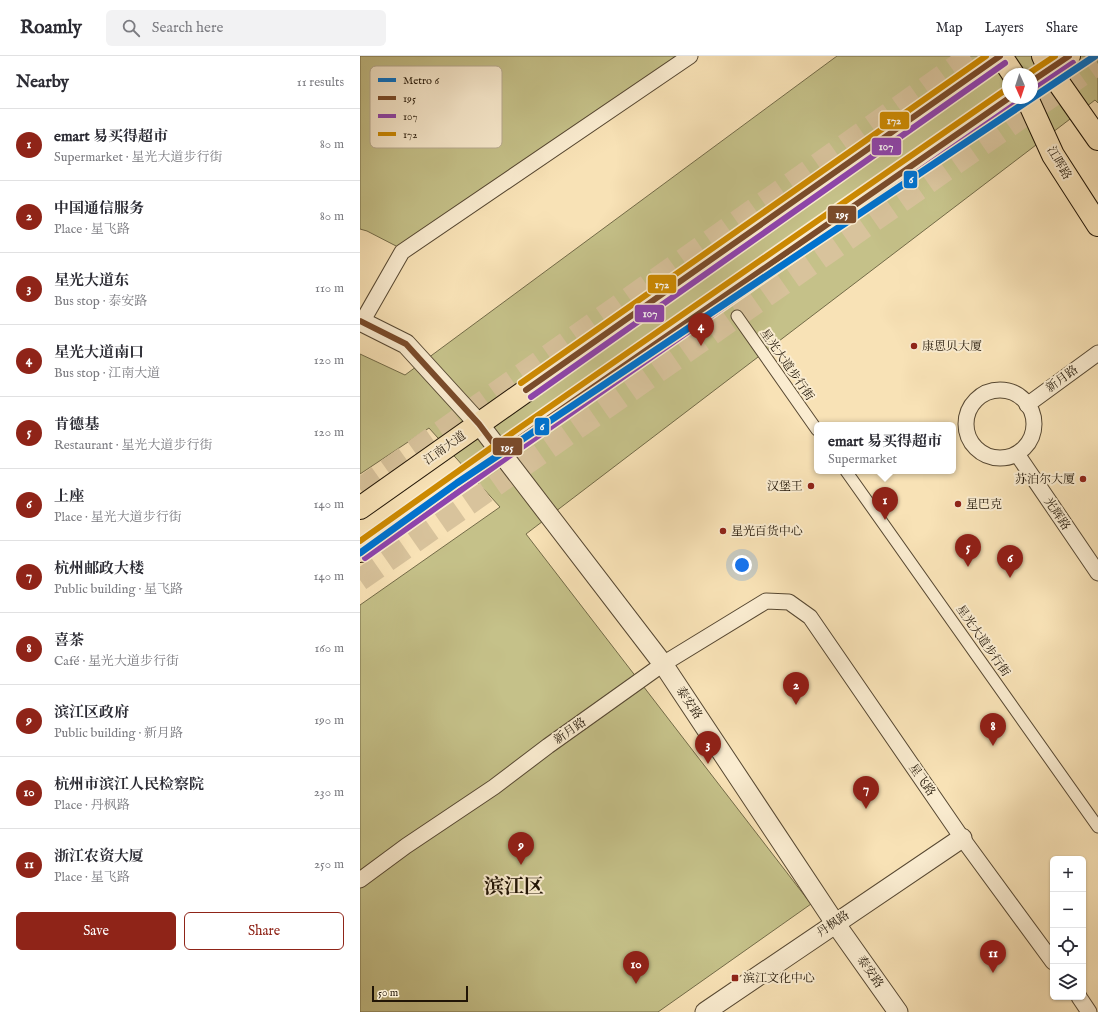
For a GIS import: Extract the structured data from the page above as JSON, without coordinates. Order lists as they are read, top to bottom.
{
  "streets": {
    "main road": ["江晖路", "江南大道"],
    "street": [
      "星光大道步行街",
      "新月路",
      "光辉路",
      "泰安路",
      "星飞路",
      "丹枫路"
    ]
  },
  "crossings": [
    ["新月路", "光辉路"],
    ["新月路", "泰安路"],
    ["新月路", "星飞路"],
    ["江南大道", "泰安路"],
    ["泰安路", "丹枫路"],
    ["星飞路", "丹枫路"]
  ],
  "districts": ["滨江区"],
  "places": {
    "other": [
      "康恩贝大厦",
      "苏泊尔大厦",
      "汉堡王",
      "星巴克",
      "星光百货中心"
    ],
    "transit": ["滨江文化中心"]
  },
  "lines": [
    "metro line 6",
    "transit line 195",
    "transit line 172",
    "transit line 107"
  ],
  "legend": [
    "Metro 6",
    "195",
    "107",
    "172"
  ],
  "scale_bar": "50 m",
  "north": "bottom",
  "page": {
    "header": "Roamly",
    "search": "Search here",
    "nav": ["Map", "Layers", "Share"],
    "heading": ["Nearby", "11 results"],
    "list": [
      {
        "mark": "1",
        "name": "emart 易买得超市",
        "note": "Supermarket · 星光大道步行街",
        "value": "80 m"
      },
      {
        "mark": "2",
        "name": "中国通信服务",
        "note": "Place · 星飞路",
        "value": "80 m"
      },
      {
        "mark": "3",
        "name": "星光大道东",
        "note": "Bus stop · 泰安路",
        "value": "110 m"
      },
      {
        "mark": "4",
        "name": "星光大道南口",
        "note": "Bus stop · 江南大道",
        "value": "120 m"
      },
      {
        "mark": "5",
        "name": "肯德基",
        "note": "Restaurant · 星光大道步行街",
        "value": "120 m"
      },
      {
        "mark": "6",
        "name": "上座",
        "note": "Place · 星光大道步行街",
        "value": "140 m"
      },
      {
        "mark": "7",
        "name": "杭州邮政大楼",
        "note": "Public building · 星飞路",
        "value": "140 m"
      },
      {
        "mark": "8",
        "name": "喜茶",
        "note": "Café · 星光大道步行街",
        "value": "160 m"
      },
      {
        "mark": "9",
        "name": "滨江区政府",
        "note": "Public building · 新月路",
        "value": "190 m"
      },
      {
        "mark": "10",
        "name": "杭州市滨江人民检察院",
        "note": "Place · 丹枫路",
        "value": "230 m"
      },
      {
        "mark": "11",
        "name": "浙江农资大厦",
        "note": "Place · 星飞路",
        "value": "250 m"
      }
    ],
    "pins": [
      "4",
      "1",
      "5",
      "6",
      "2",
      "8",
      "3",
      "7",
      "9",
      "11",
      "10"
    ],
    "popup": ["emart 易买得超市", "Supermarket"],
    "map_buttons": ["+", "−"],
    "buttons": ["Save", "Share"],
    "scale": "50 m"
  }
}
